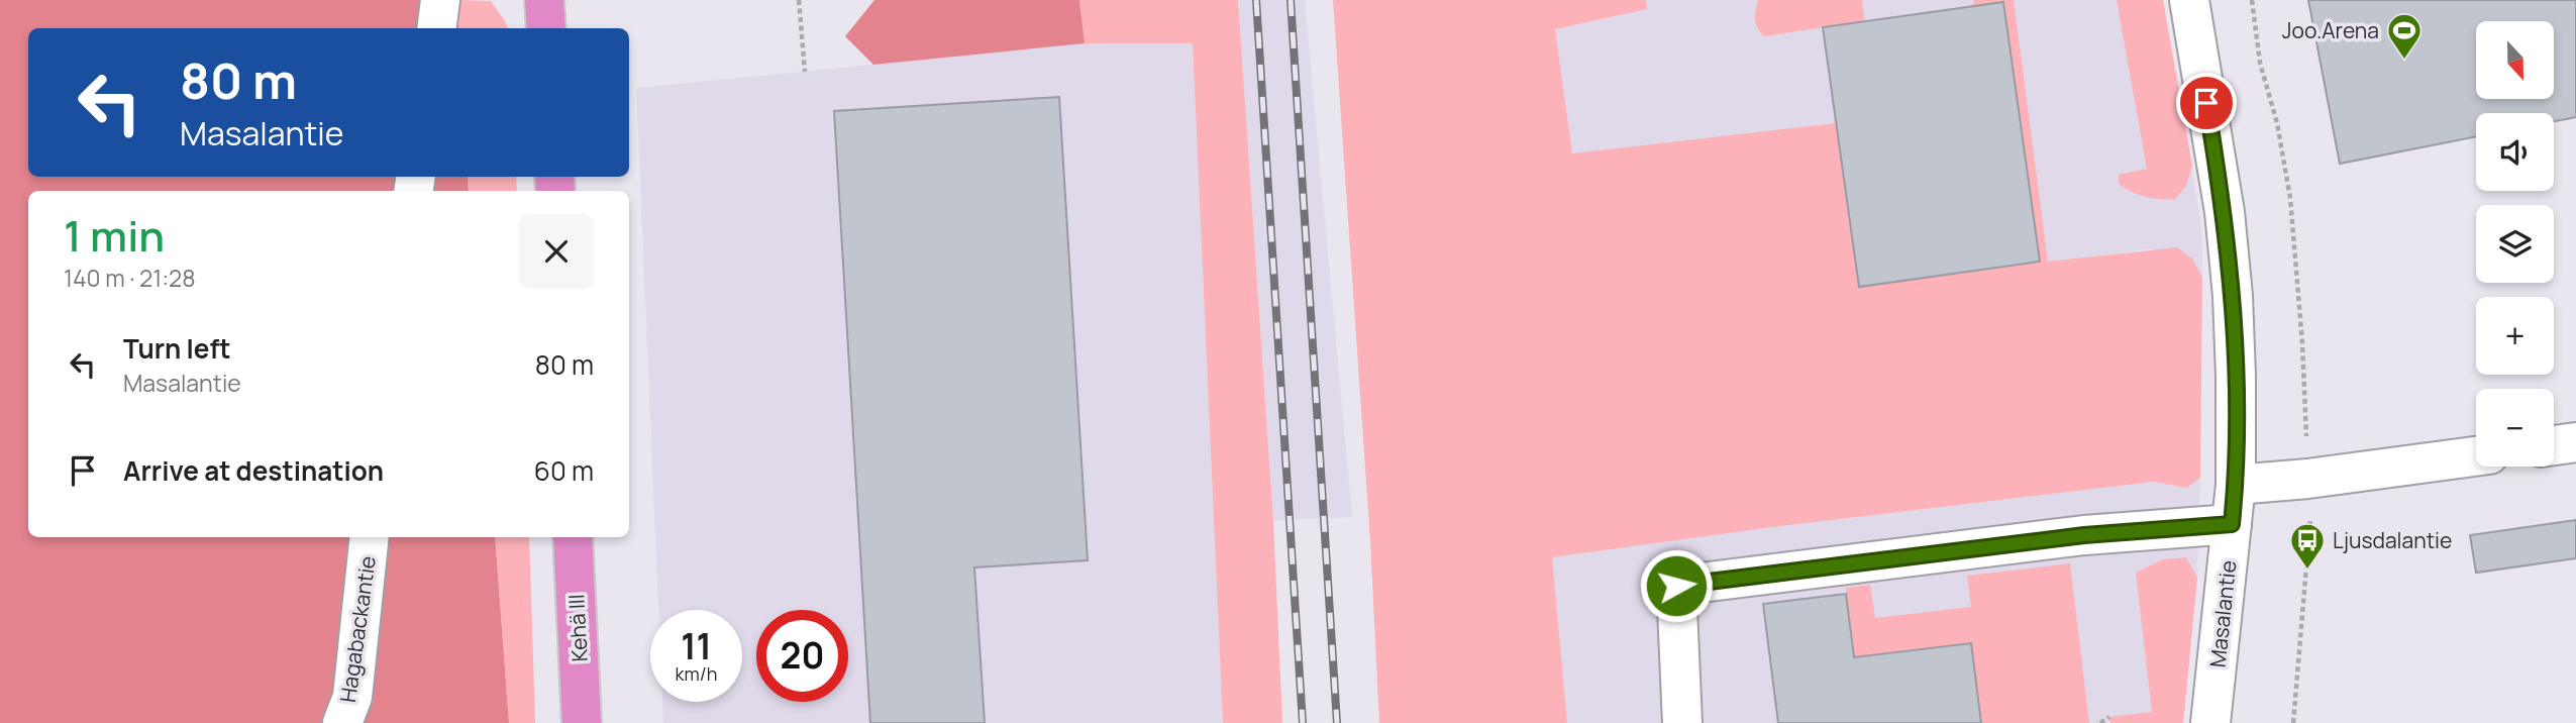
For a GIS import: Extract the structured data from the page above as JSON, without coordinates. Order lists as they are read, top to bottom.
{
  "streets": {
    "highway": ["Kehä III"],
    "street": ["Masalantie", "Hagabackantie"]
  },
  "places": {
    "sports": ["Joo.Arena"],
    "bus stop": ["Ljusdalantie"]
  },
  "north": "bottom",
  "page": {
    "map_buttons": ["+", "−"],
    "turn": ["80 m", "Masalantie"],
    "heading": ["1 min", "140 m · 21:28"],
    "list": [
      {
        "name": "Turn left",
        "note": "Masalantie",
        "value": "80 m"
      },
      {
        "name": "Arrive at destination",
        "value": "60 m"
      }
    ],
    "speed": "11 km/h",
    "limit": "20"
  }
}
